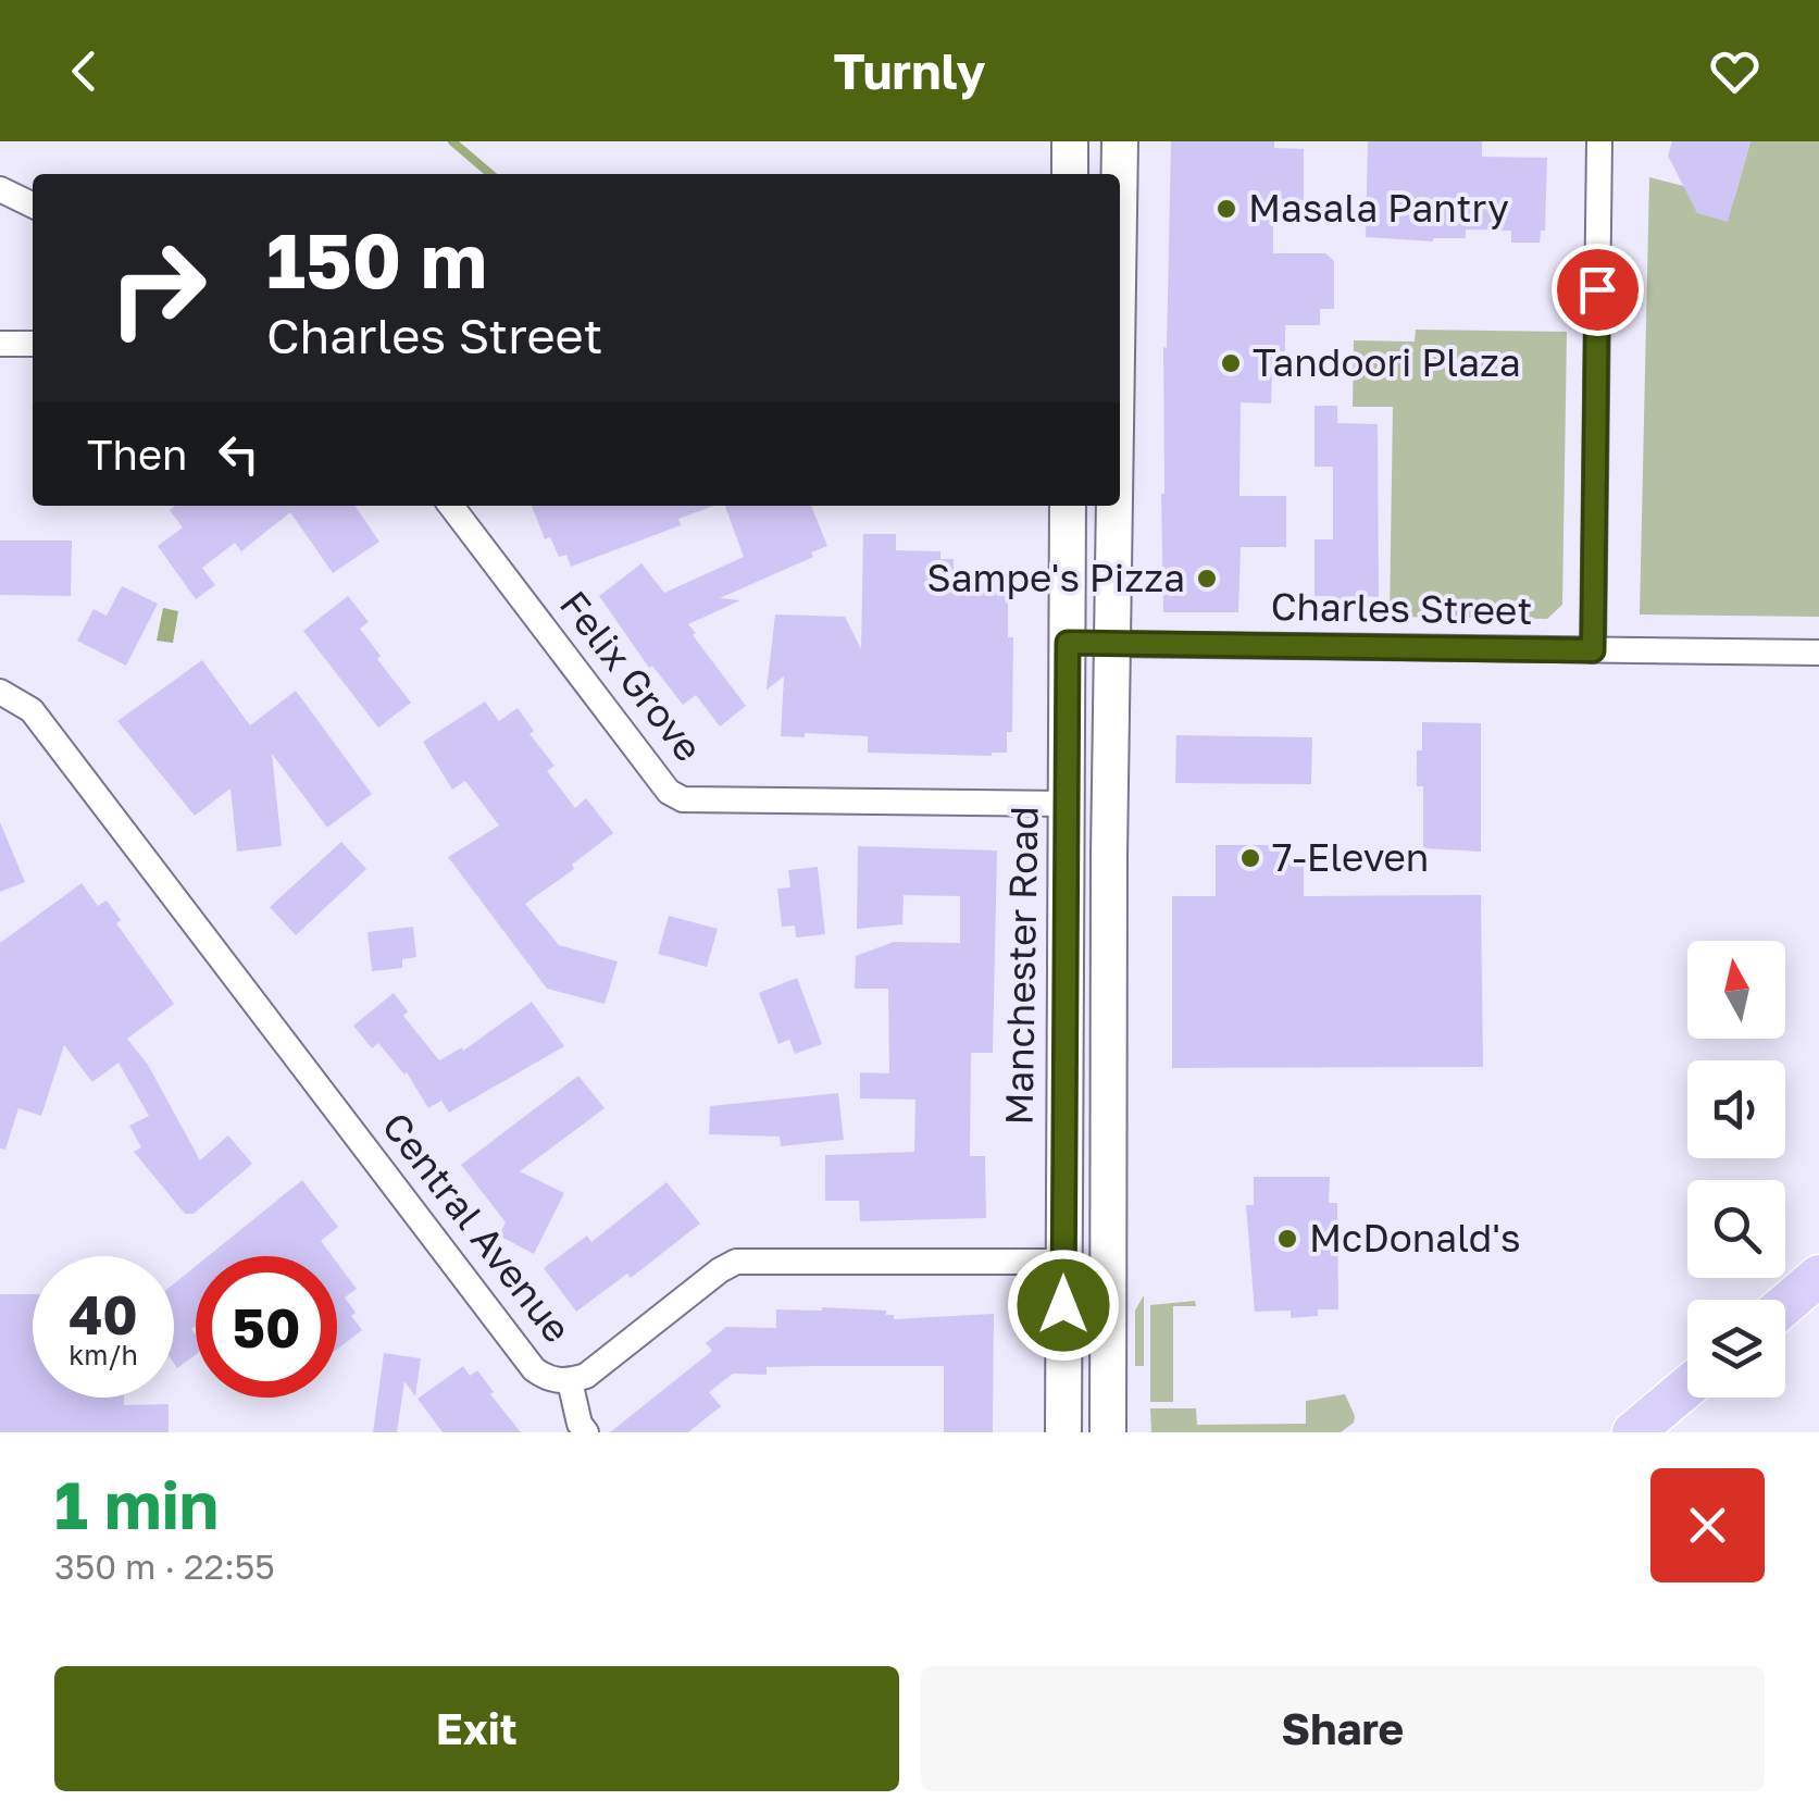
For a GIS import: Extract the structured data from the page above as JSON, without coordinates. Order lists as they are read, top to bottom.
{
  "streets": {
    "main road": ["Manchester Road"],
    "street": ["Charles Street", "Felix Grove", "Central Avenue"]
  },
  "crossings": [
    ["Felix Grove", "Manchester Road"],
    ["Manchester Road", "Central Avenue"]
  ],
  "places": [
    "Masala Pantry",
    "Tandoori Plaza",
    "Sampe's Pizza",
    "7-Eleven",
    "McDonald's"
  ],
  "north": "top",
  "page": {
    "header": "Turnly",
    "turn": ["150 m", "Charles Street"],
    "then": "Then",
    "speed": "40 km/h",
    "limit": "50",
    "heading": ["1 min", "350 m · 22:55"],
    "buttons": ["Exit", "Share"]
  }
}
